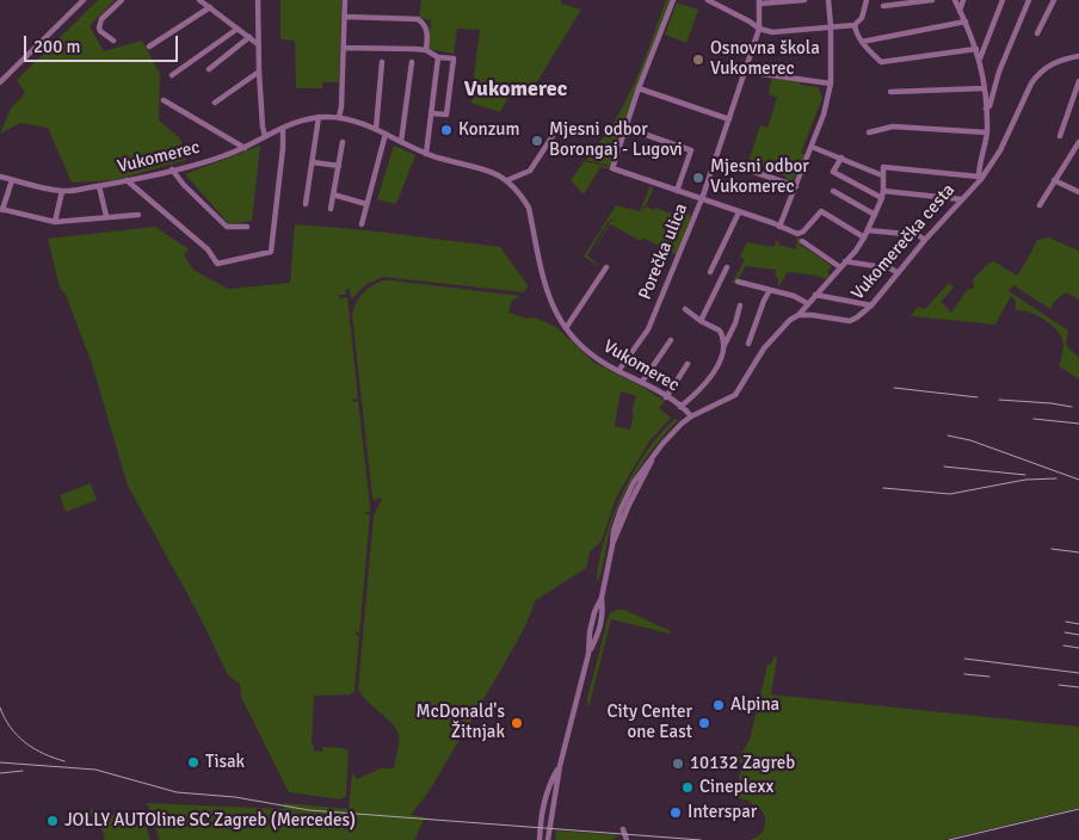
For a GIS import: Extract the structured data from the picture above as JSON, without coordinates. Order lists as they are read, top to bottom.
{
  "streets": {
    "street": ["Vukomerec", "Vukomerečka cesta", "Porečka ulica"]
  },
  "crossings": [
    ["Vukomerec", "Porečka ulica"]
  ],
  "districts": ["Vukomerec"],
  "places": [
    "Osnovna škola Vukomerec",
    "Konzum",
    "Mjesni odbor Borongaj - Lugovi",
    "Mjesni odbor Vukomerec",
    "Alpina",
    "McDonald's Žitnjak",
    "City Center one East",
    "Tisak",
    "10132 Zagreb",
    "Cineplexx",
    "Interspar",
    "JOLLY AUTOline SC Zagreb (Mercedes)"
  ],
  "scale_bar": "200 m"
}
